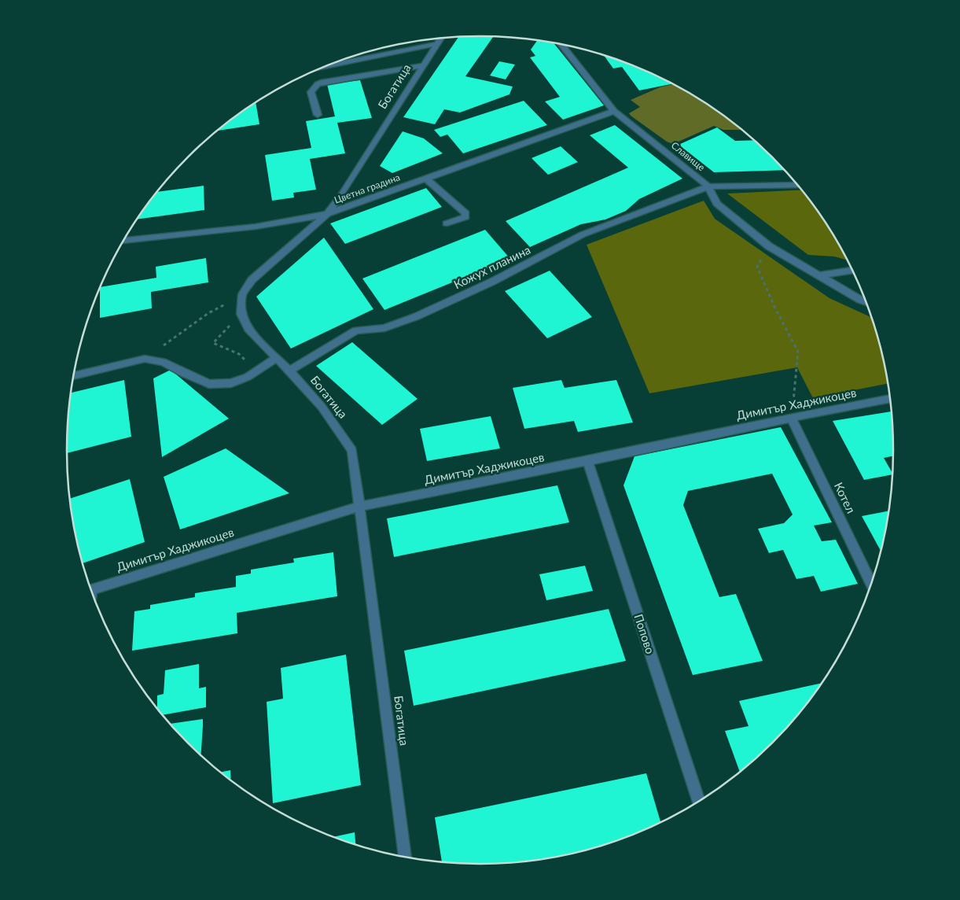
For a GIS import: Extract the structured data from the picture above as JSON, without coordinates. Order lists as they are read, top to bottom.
{
  "streets": {
    "street": [
      "Богатица",
      "Славище",
      "Цветна градина",
      "Кожух планина",
      "Димитър Хаджикоцев",
      "Котел",
      "Попово"
    ]
  },
  "crossings": [
    ["Богатица", "Цветна градина"],
    ["Богатица", "Кожух планина"],
    ["Богатица", "Димитър Хаджикоцев"],
    ["Славище", "Цветна градина"],
    ["Славище", "Кожух планина"],
    ["Димитър Хаджикоцев", "Котел"],
    ["Димитър Хаджикоцев", "Попово"]
  ]
}
